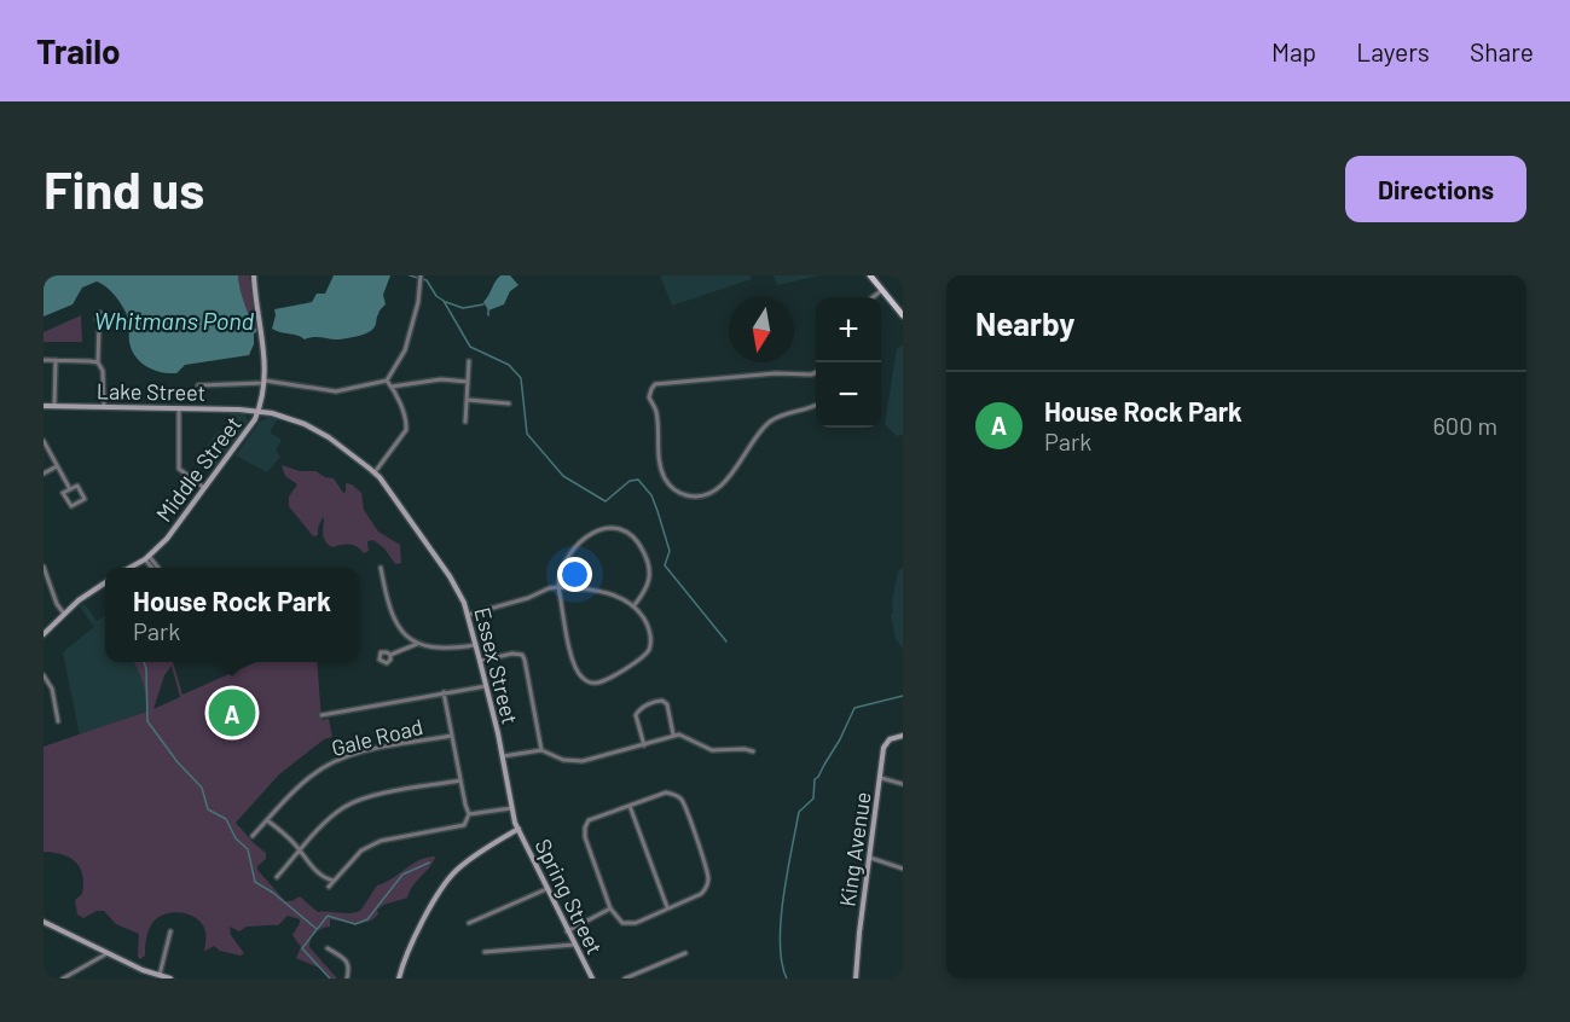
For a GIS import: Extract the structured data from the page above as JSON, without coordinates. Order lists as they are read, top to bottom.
{
  "streets": {
    "street": [
      "Lake Street",
      "Middle Street",
      "Essex Street",
      "Gale Road",
      "King Avenue",
      "Spring Street"
    ]
  },
  "crossings": [
    ["Lake Street", "Middle Street"],
    ["Lake Street", "Essex Street"],
    ["Middle Street", "Essex Street"],
    ["Essex Street", "Spring Street"]
  ],
  "water": ["Whitmans Pond"],
  "north": "bottom",
  "page": {
    "header": "Trailo",
    "nav": ["Map", "Layers", "Share"],
    "buttons": "Directions",
    "title": "Find us",
    "heading": "Nearby",
    "map_buttons": ["+", "−"],
    "list": [
      {
        "mark": "A",
        "name": "House Rock Park",
        "note": "Park",
        "value": "600 m"
      }
    ],
    "popup": ["House Rock Park", "Park"],
    "pins": "A"
  }
}
